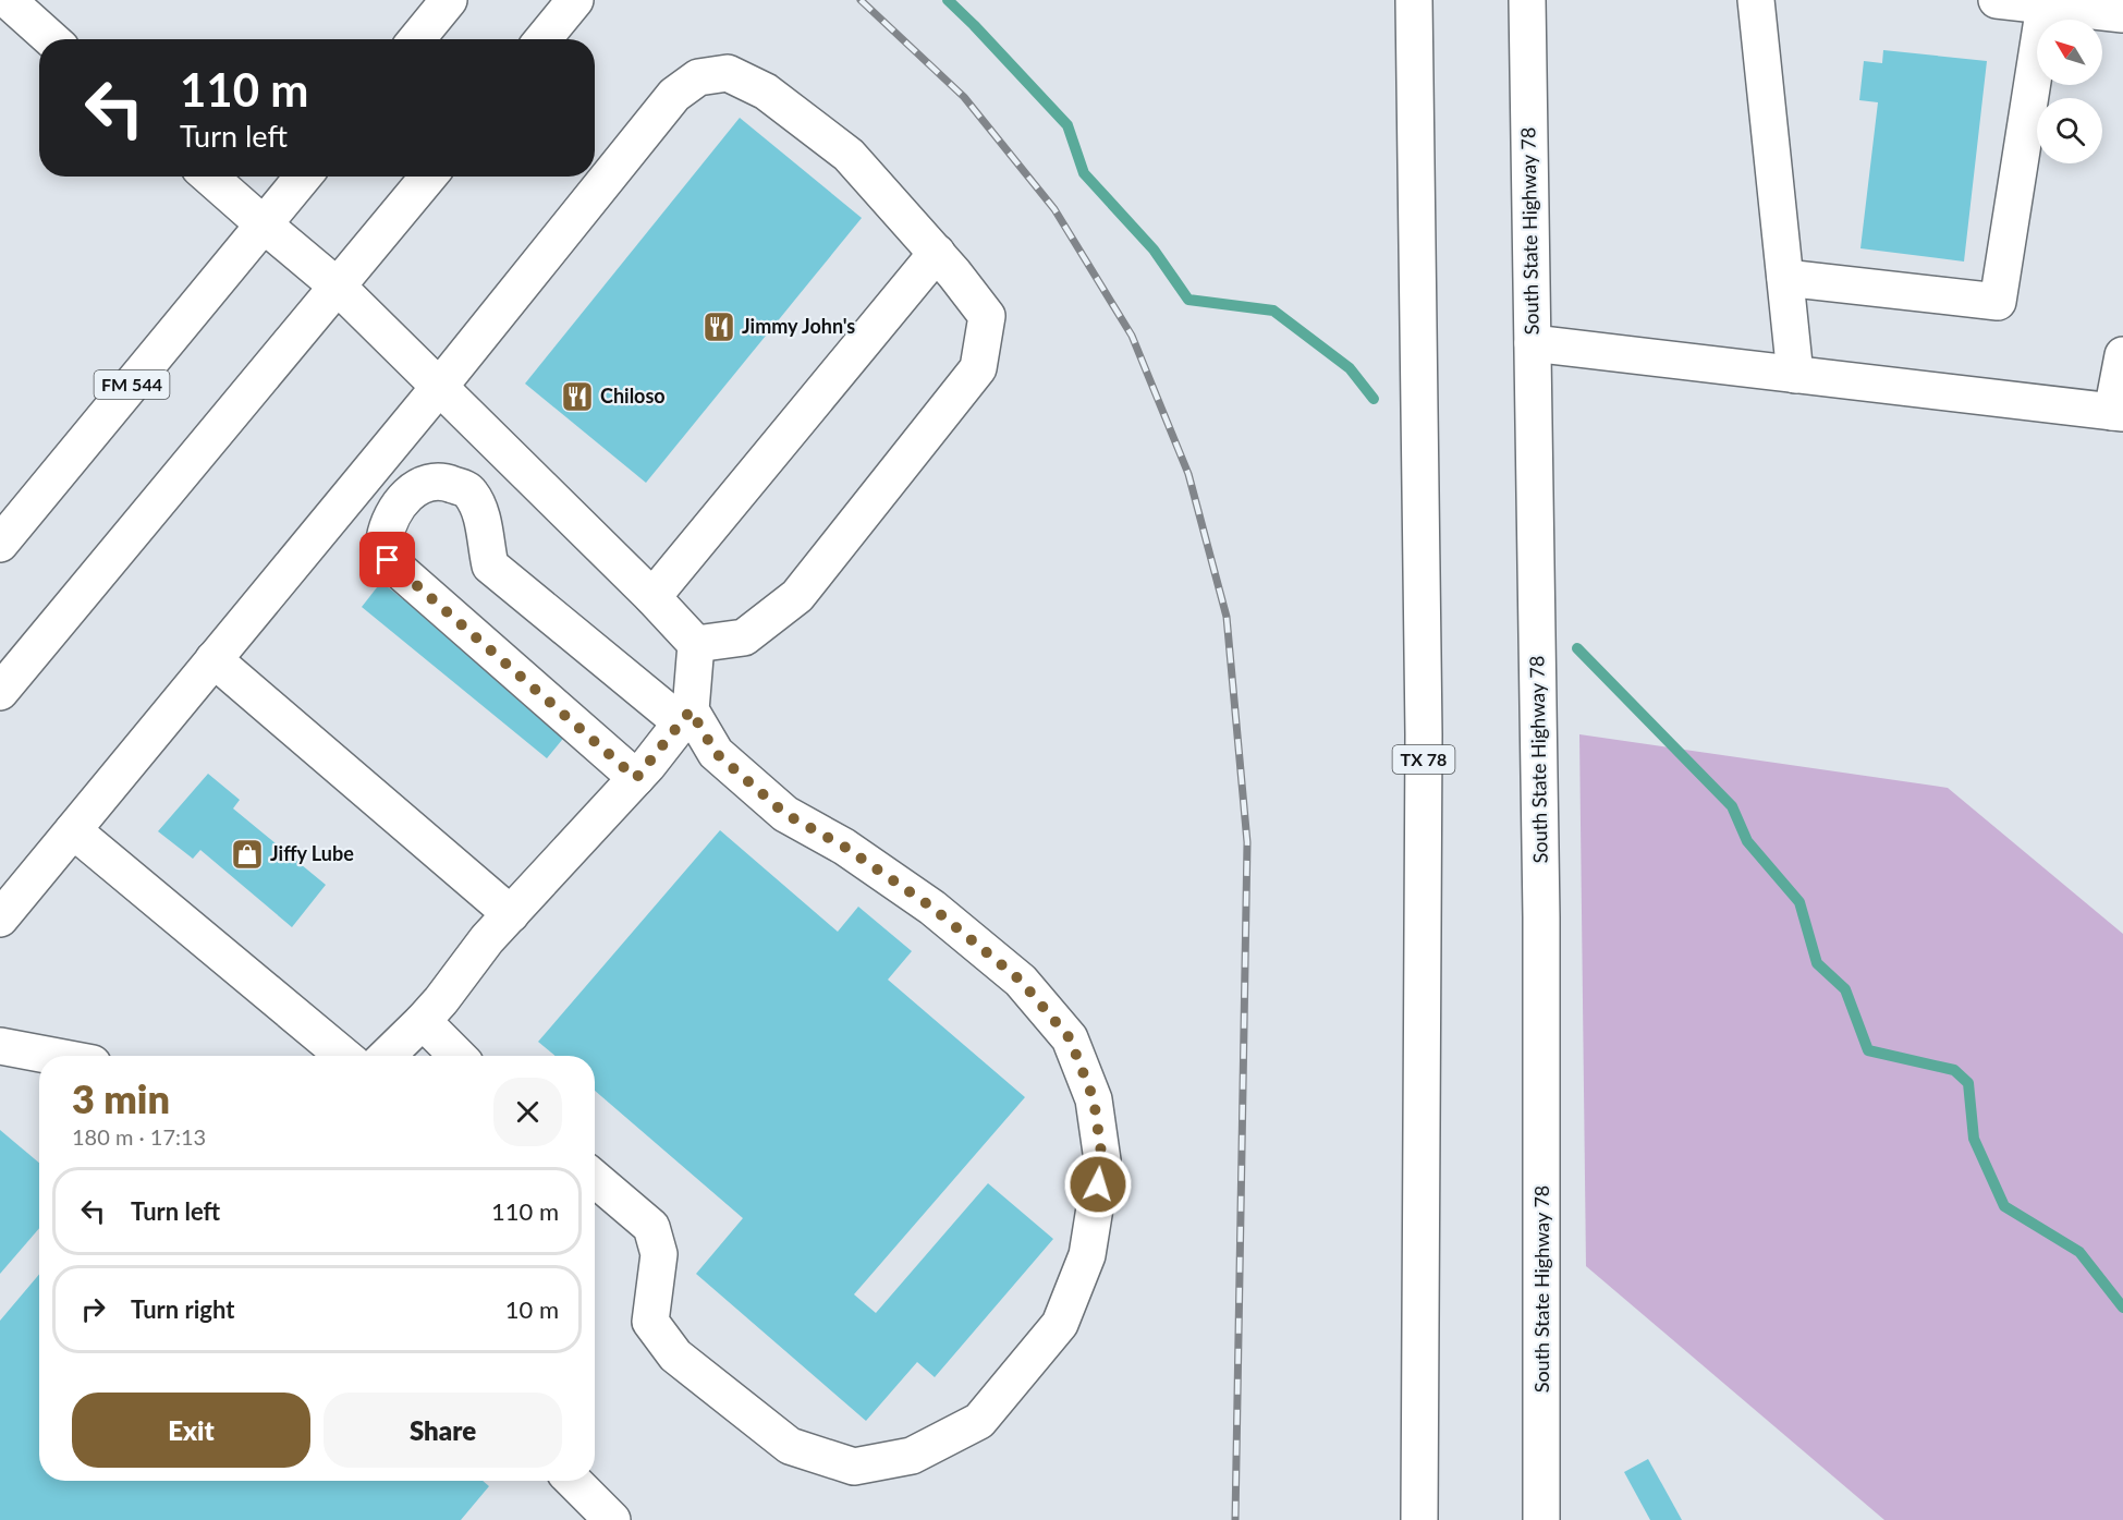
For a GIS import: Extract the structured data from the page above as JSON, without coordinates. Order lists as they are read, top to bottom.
{
  "streets": {
    "main road": ["South State Highway 78", "FM 544", "TX 78"]
  },
  "places": {
    "restaurant": ["Jimmy John's", "Chiloso"],
    "shop": ["Jiffy Lube"]
  },
  "north": "top left",
  "page": {
    "turn": ["110 m", "Turn left"],
    "heading": ["3 min", "180 m · 17:13"],
    "list": [
      {
        "name": "Turn left",
        "value": "110 m"
      },
      {
        "name": "Turn right",
        "value": "10 m"
      }
    ],
    "buttons": ["Exit", "Share"]
  }
}
